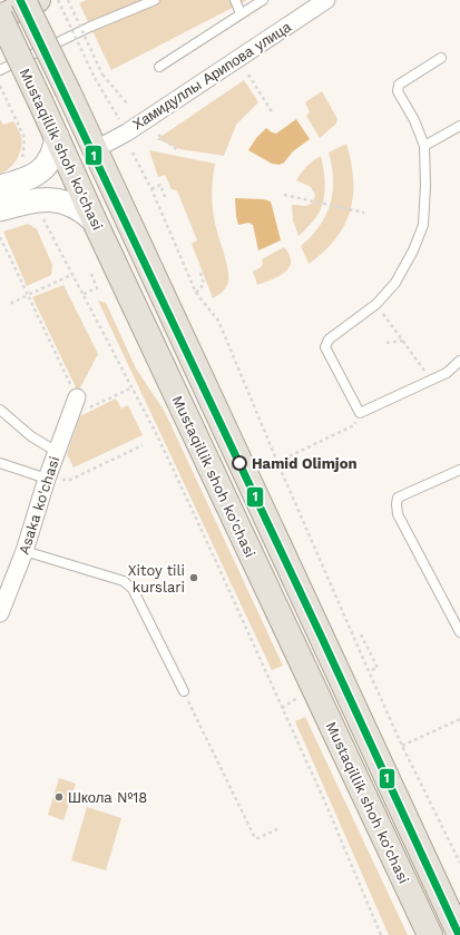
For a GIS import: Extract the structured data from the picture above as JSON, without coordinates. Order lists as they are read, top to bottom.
{
  "streets": {
    "main road": ["Mustaqillik shoh ko'chasi"],
    "street": ["Хамидуллы Арипова улица", "Asaka ko'chasi"]
  },
  "crossings": [
    ["Хамидуллы Арипова улица", "Mustaqillik shoh ko'chasi"]
  ],
  "places": ["Hamid Olimjon", "Xitoy tili kurslari", "Школа №18"],
  "lines": ["transit line 1"]
}
